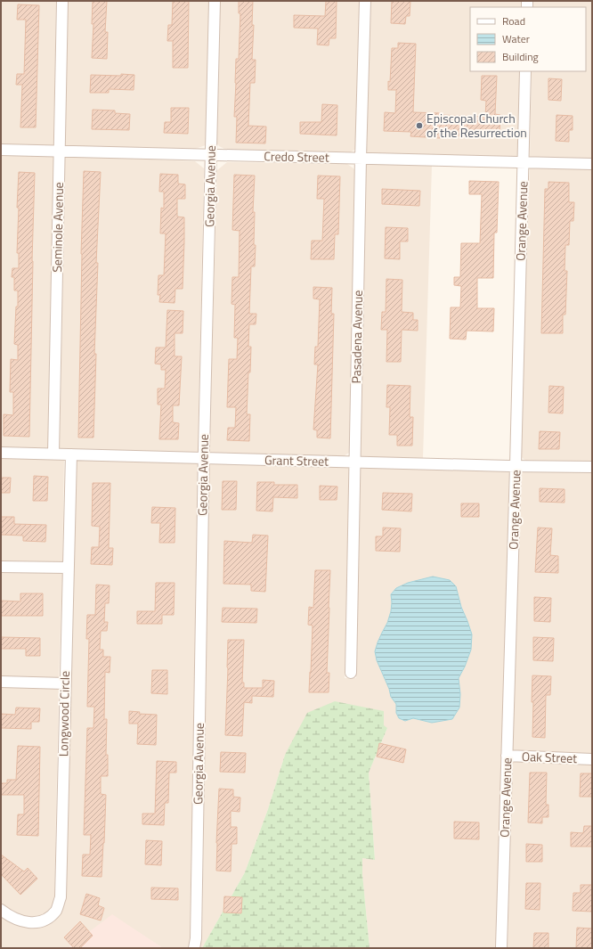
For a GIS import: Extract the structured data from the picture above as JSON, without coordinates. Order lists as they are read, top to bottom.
{
  "streets": {
    "street": [
      "Credo Street",
      "Georgia Avenue",
      "Orange Avenue",
      "Seminole Avenue",
      "Pasadena Avenue",
      "Grant Street",
      "Longwood Circle",
      "Oak Street"
    ]
  },
  "crossings": [
    ["Credo Street", "Georgia Avenue"],
    ["Credo Street", "Orange Avenue"],
    ["Credo Street", "Seminole Avenue"],
    ["Credo Street", "Pasadena Avenue"],
    ["Georgia Avenue", "Grant Street"],
    ["Orange Avenue", "Grant Street"],
    ["Orange Avenue", "Oak Street"],
    ["Seminole Avenue", "Grant Street"],
    ["Pasadena Avenue", "Grant Street"],
    ["Grant Street", "Longwood Circle"]
  ],
  "places": ["Episcopal Church of the Resurrection"],
  "legend": ["Road", "Water", "Building"]
}
